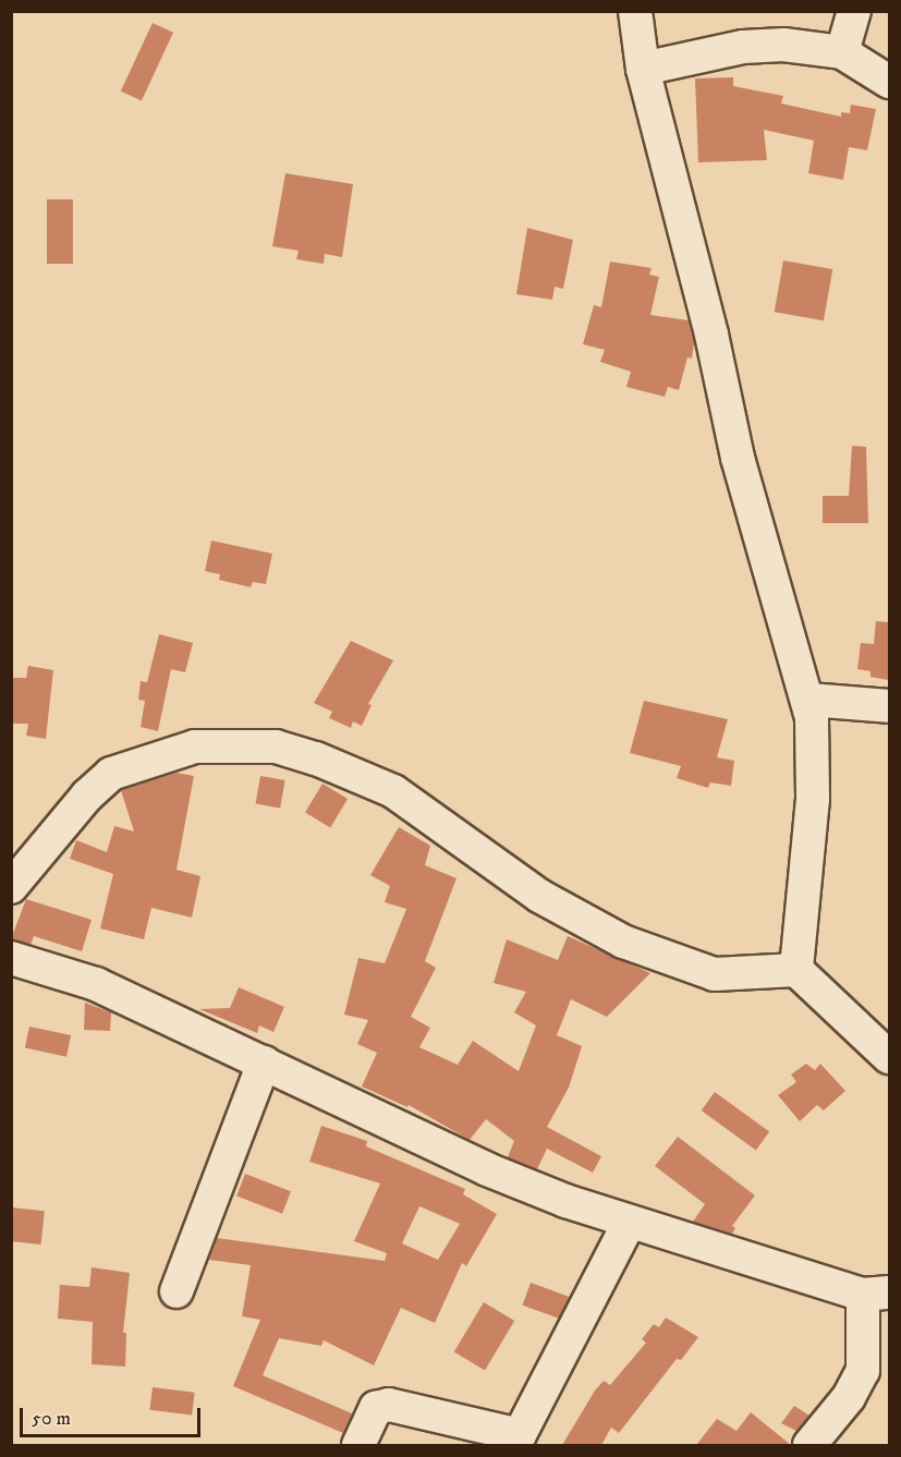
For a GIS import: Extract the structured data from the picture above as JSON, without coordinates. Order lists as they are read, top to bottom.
{
  "scale_bar": "50 m"
}
